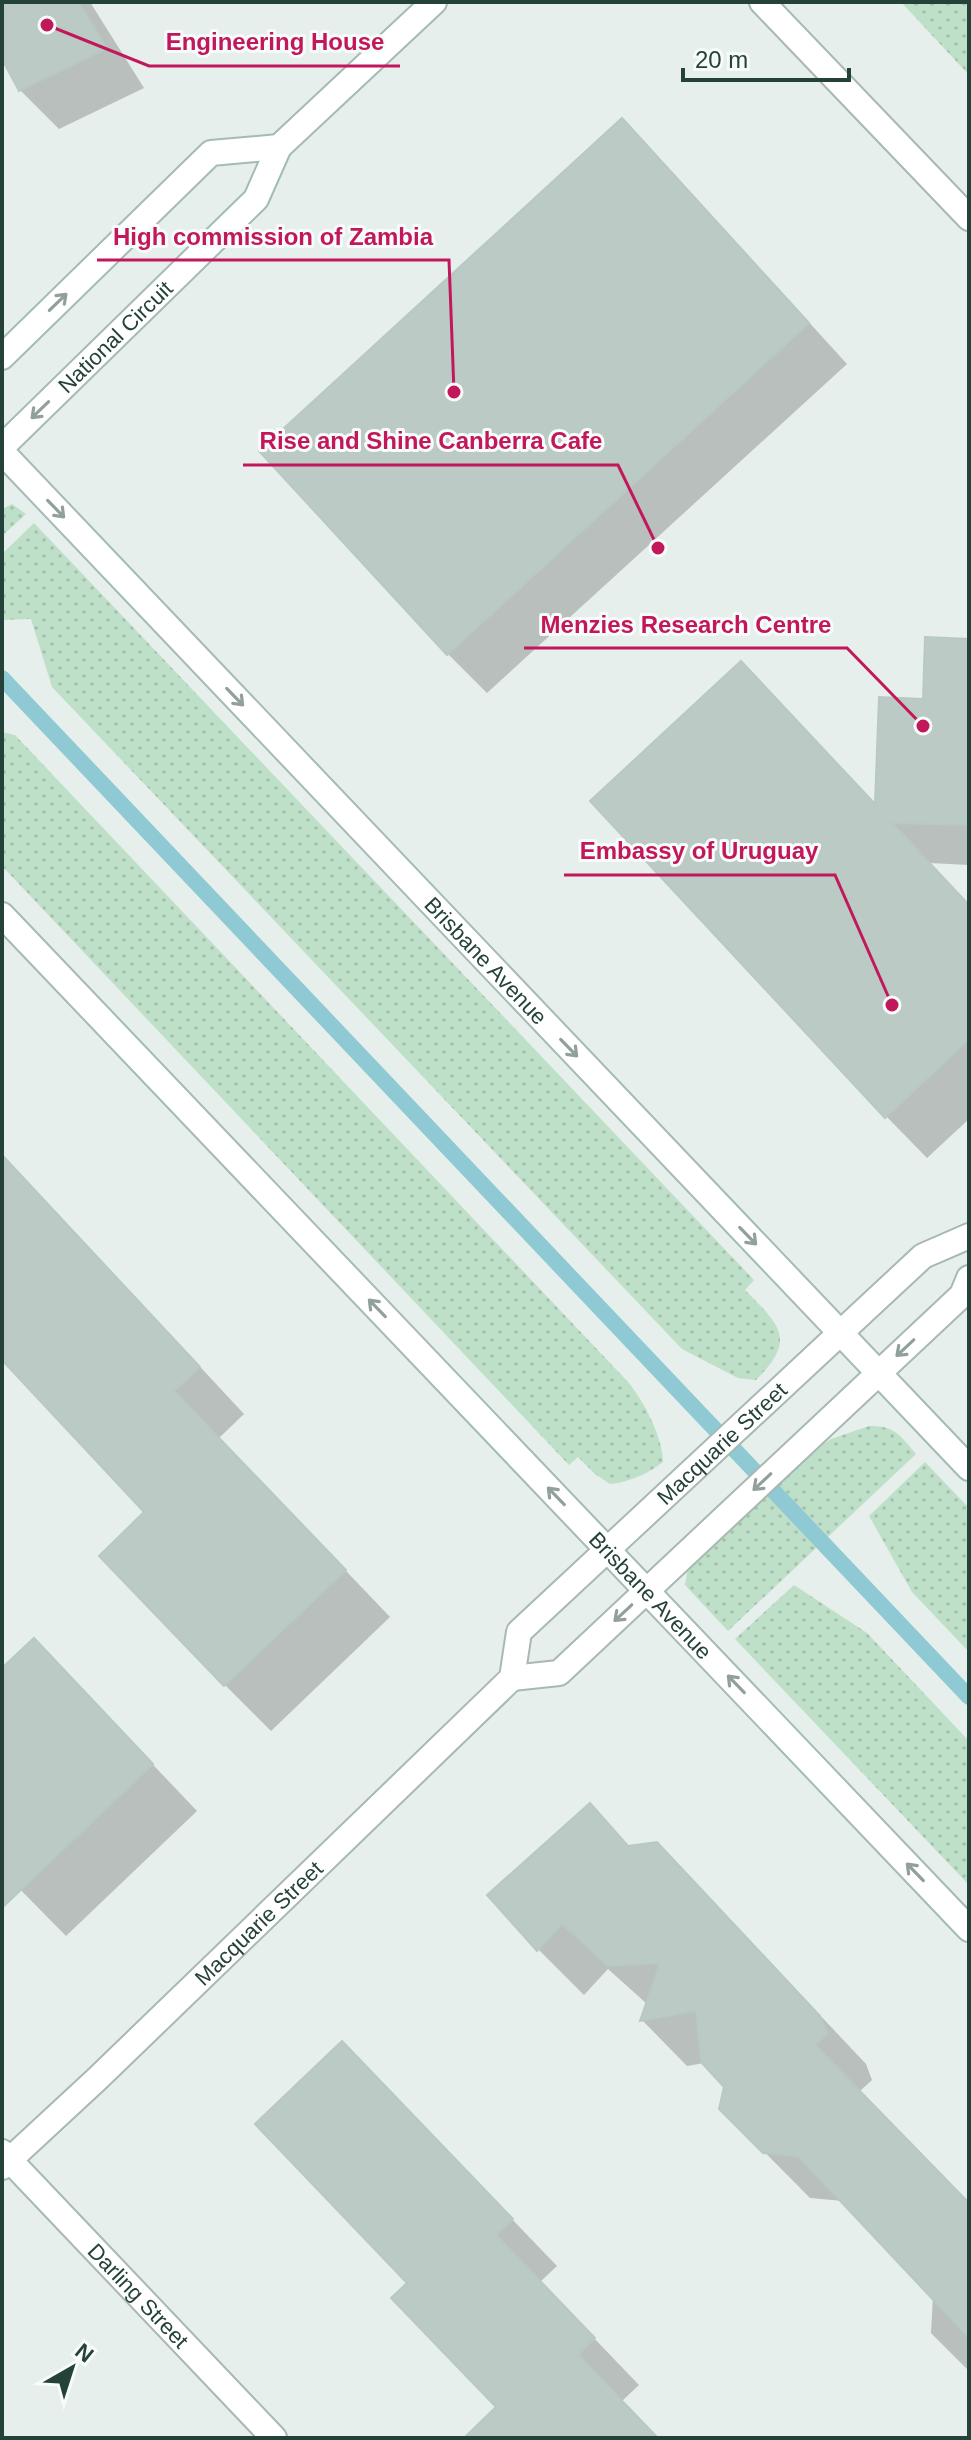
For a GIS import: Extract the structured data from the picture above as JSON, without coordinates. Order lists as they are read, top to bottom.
{
  "streets": {
    "street": [
      "National Circuit",
      "Brisbane Avenue",
      "Macquarie Street",
      "Darling Street"
    ]
  },
  "crossings": [
    ["National Circuit", "Brisbane Avenue"],
    ["Brisbane Avenue", "Macquarie Street"],
    ["Macquarie Street", "Darling Street"]
  ],
  "places": [
    "Engineering House",
    "High commission of Zambia",
    "Rise and Shine Canberra Cafe",
    "Menzies Research Centre",
    "Embassy of Uruguay"
  ],
  "scale_bar": "20 m",
  "north": "top right"
}
